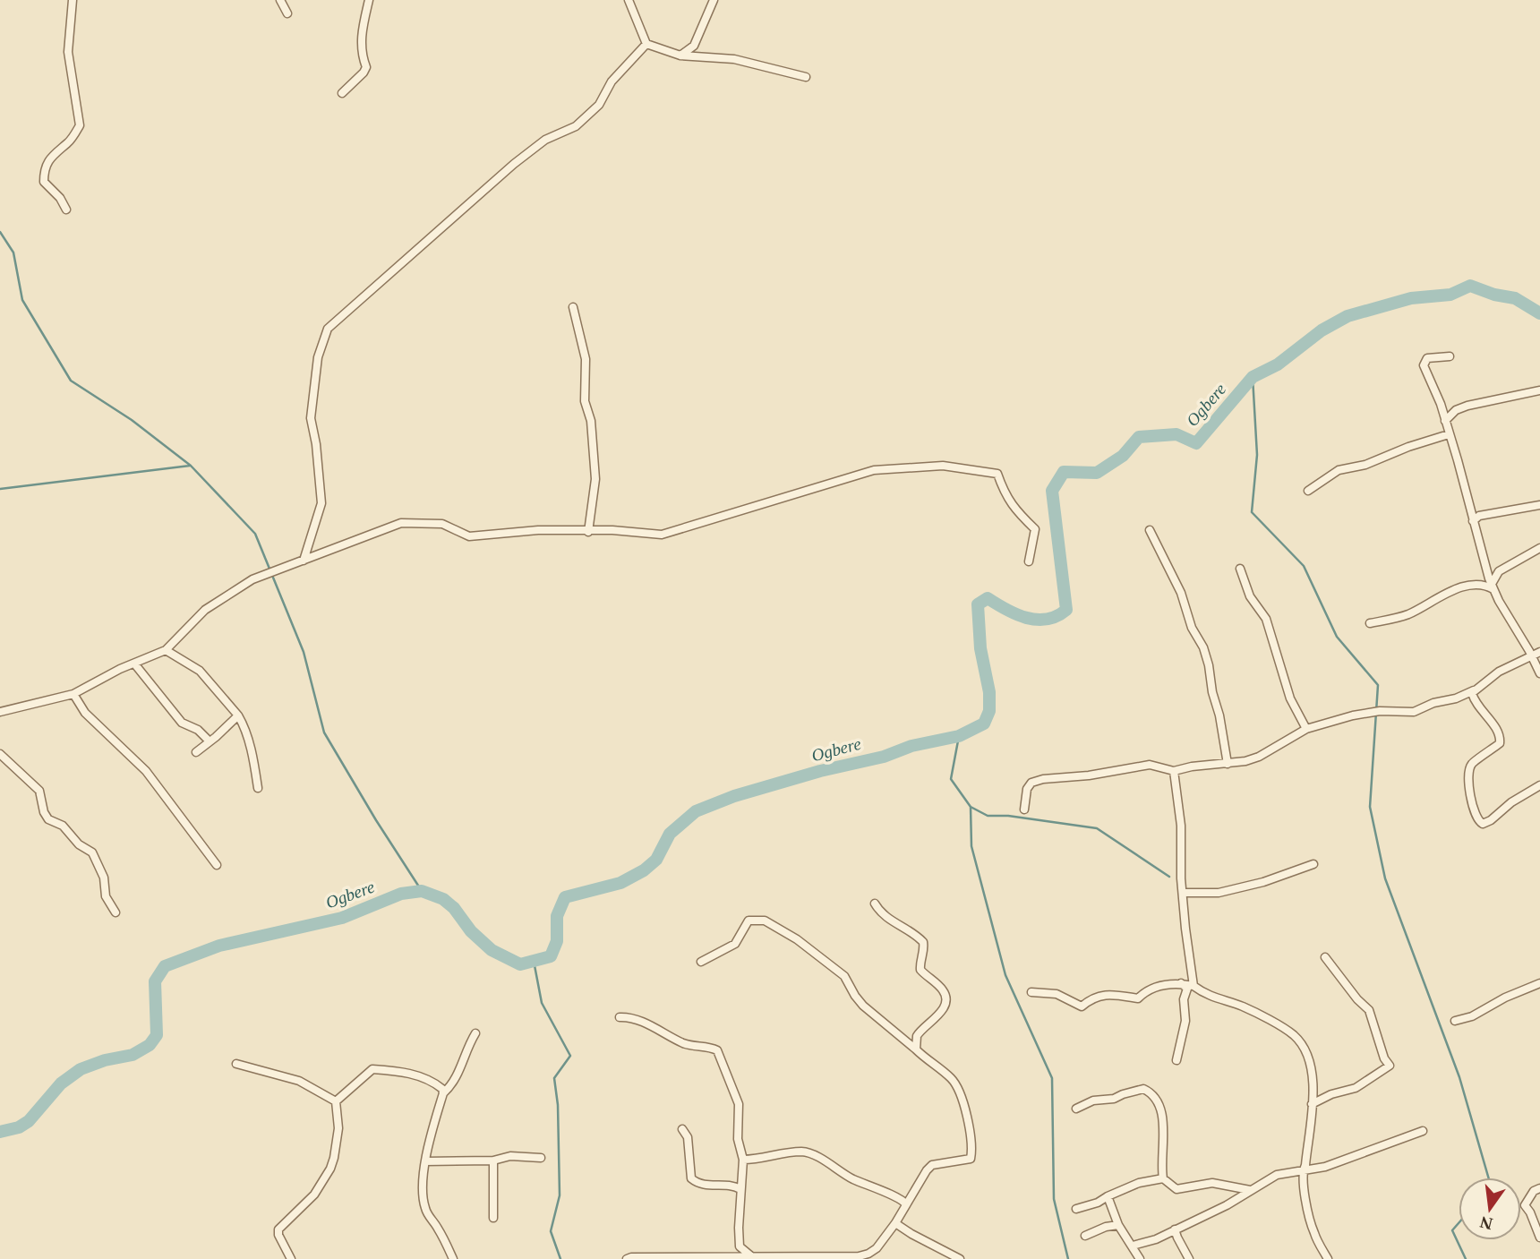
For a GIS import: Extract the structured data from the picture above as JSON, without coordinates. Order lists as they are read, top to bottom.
{
  "water": ["Ogbere"],
  "north": "bottom"
}
